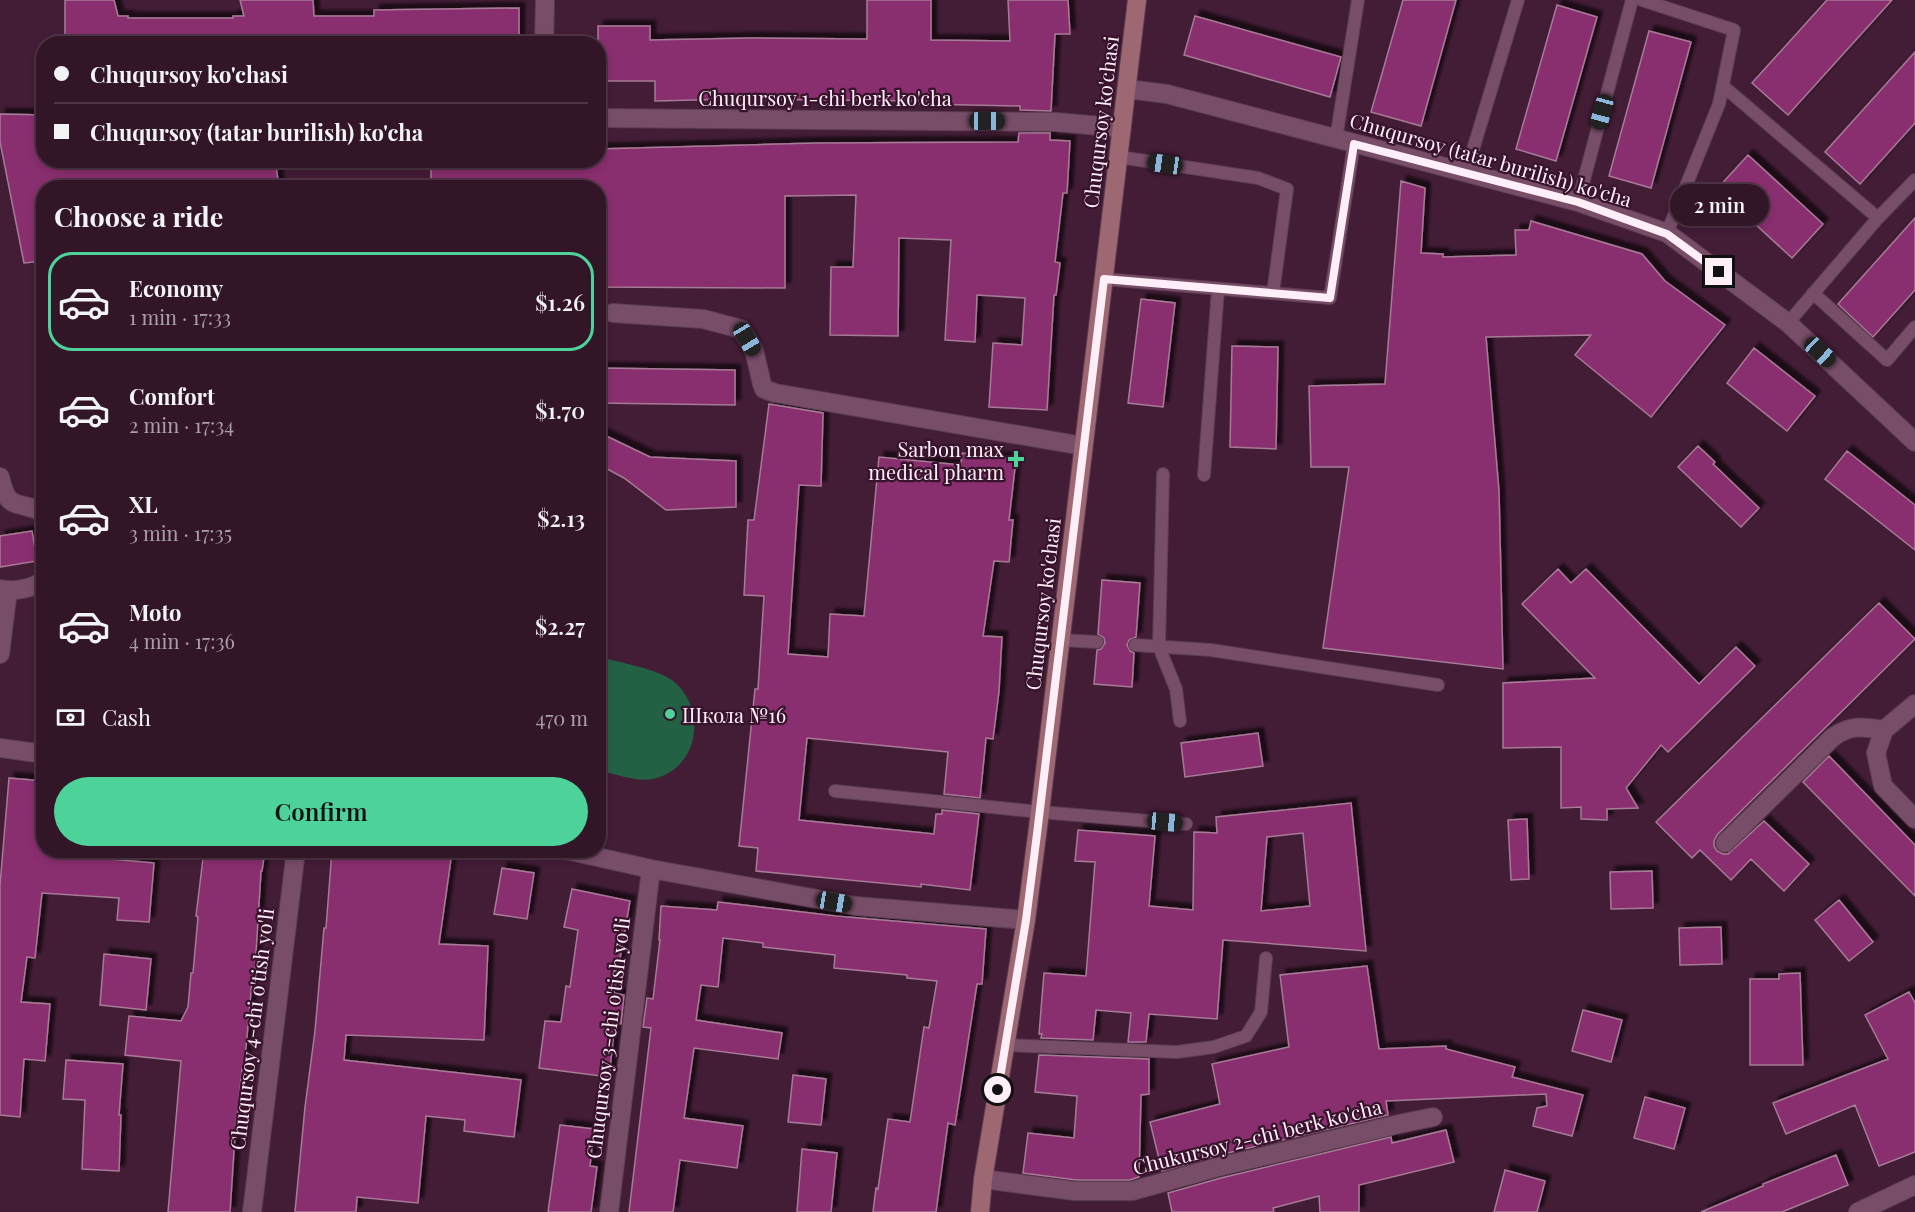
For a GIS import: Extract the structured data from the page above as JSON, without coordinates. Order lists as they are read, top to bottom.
{
  "streets": {
    "street": [
      "Chuqursoy 1-chi berk ko'cha",
      "Chuqursoy ko'chasi",
      "Chuqursoy (tatar burilish) ko'cha",
      "Chuqursoy 4-chi o'tish yo'li",
      "Chuqursoy 3-chi o'tish yo'li",
      "Chukursoy 2-chi berk ko'cha"
    ]
  },
  "crossings": [
    ["Chuqursoy 1-chi berk ko'cha", "Chuqursoy ko'chasi"],
    ["Chuqursoy ko'chasi", "Chuqursoy (tatar burilish) ko'cha"],
    ["Chuqursoy ko'chasi", "Chukursoy 2-chi berk ko'cha"]
  ],
  "places": {
    "health": ["Sarbon max medical pharm"],
    "other": ["Школа №16"]
  },
  "page": {
    "banner": ["Chuqursoy ko'chasi", "Chuqursoy (tatar burilish) ko'cha"],
    "heading": "Choose a ride",
    "bubble": "2 min",
    "list": [
      {
        "name": "Economy",
        "note": "1 min · 17:33",
        "value": "$1.26"
      },
      {
        "name": "Comfort",
        "note": "2 min · 17:34",
        "value": "$1.70"
      },
      {
        "name": "XL",
        "note": "3 min · 17:35",
        "value": "$2.13"
      },
      {
        "name": "Moto",
        "note": "4 min · 17:36",
        "value": "$2.27"
      }
    ],
    "pay": ["Cash", "470 m"],
    "buttons": "Confirm"
  }
}
